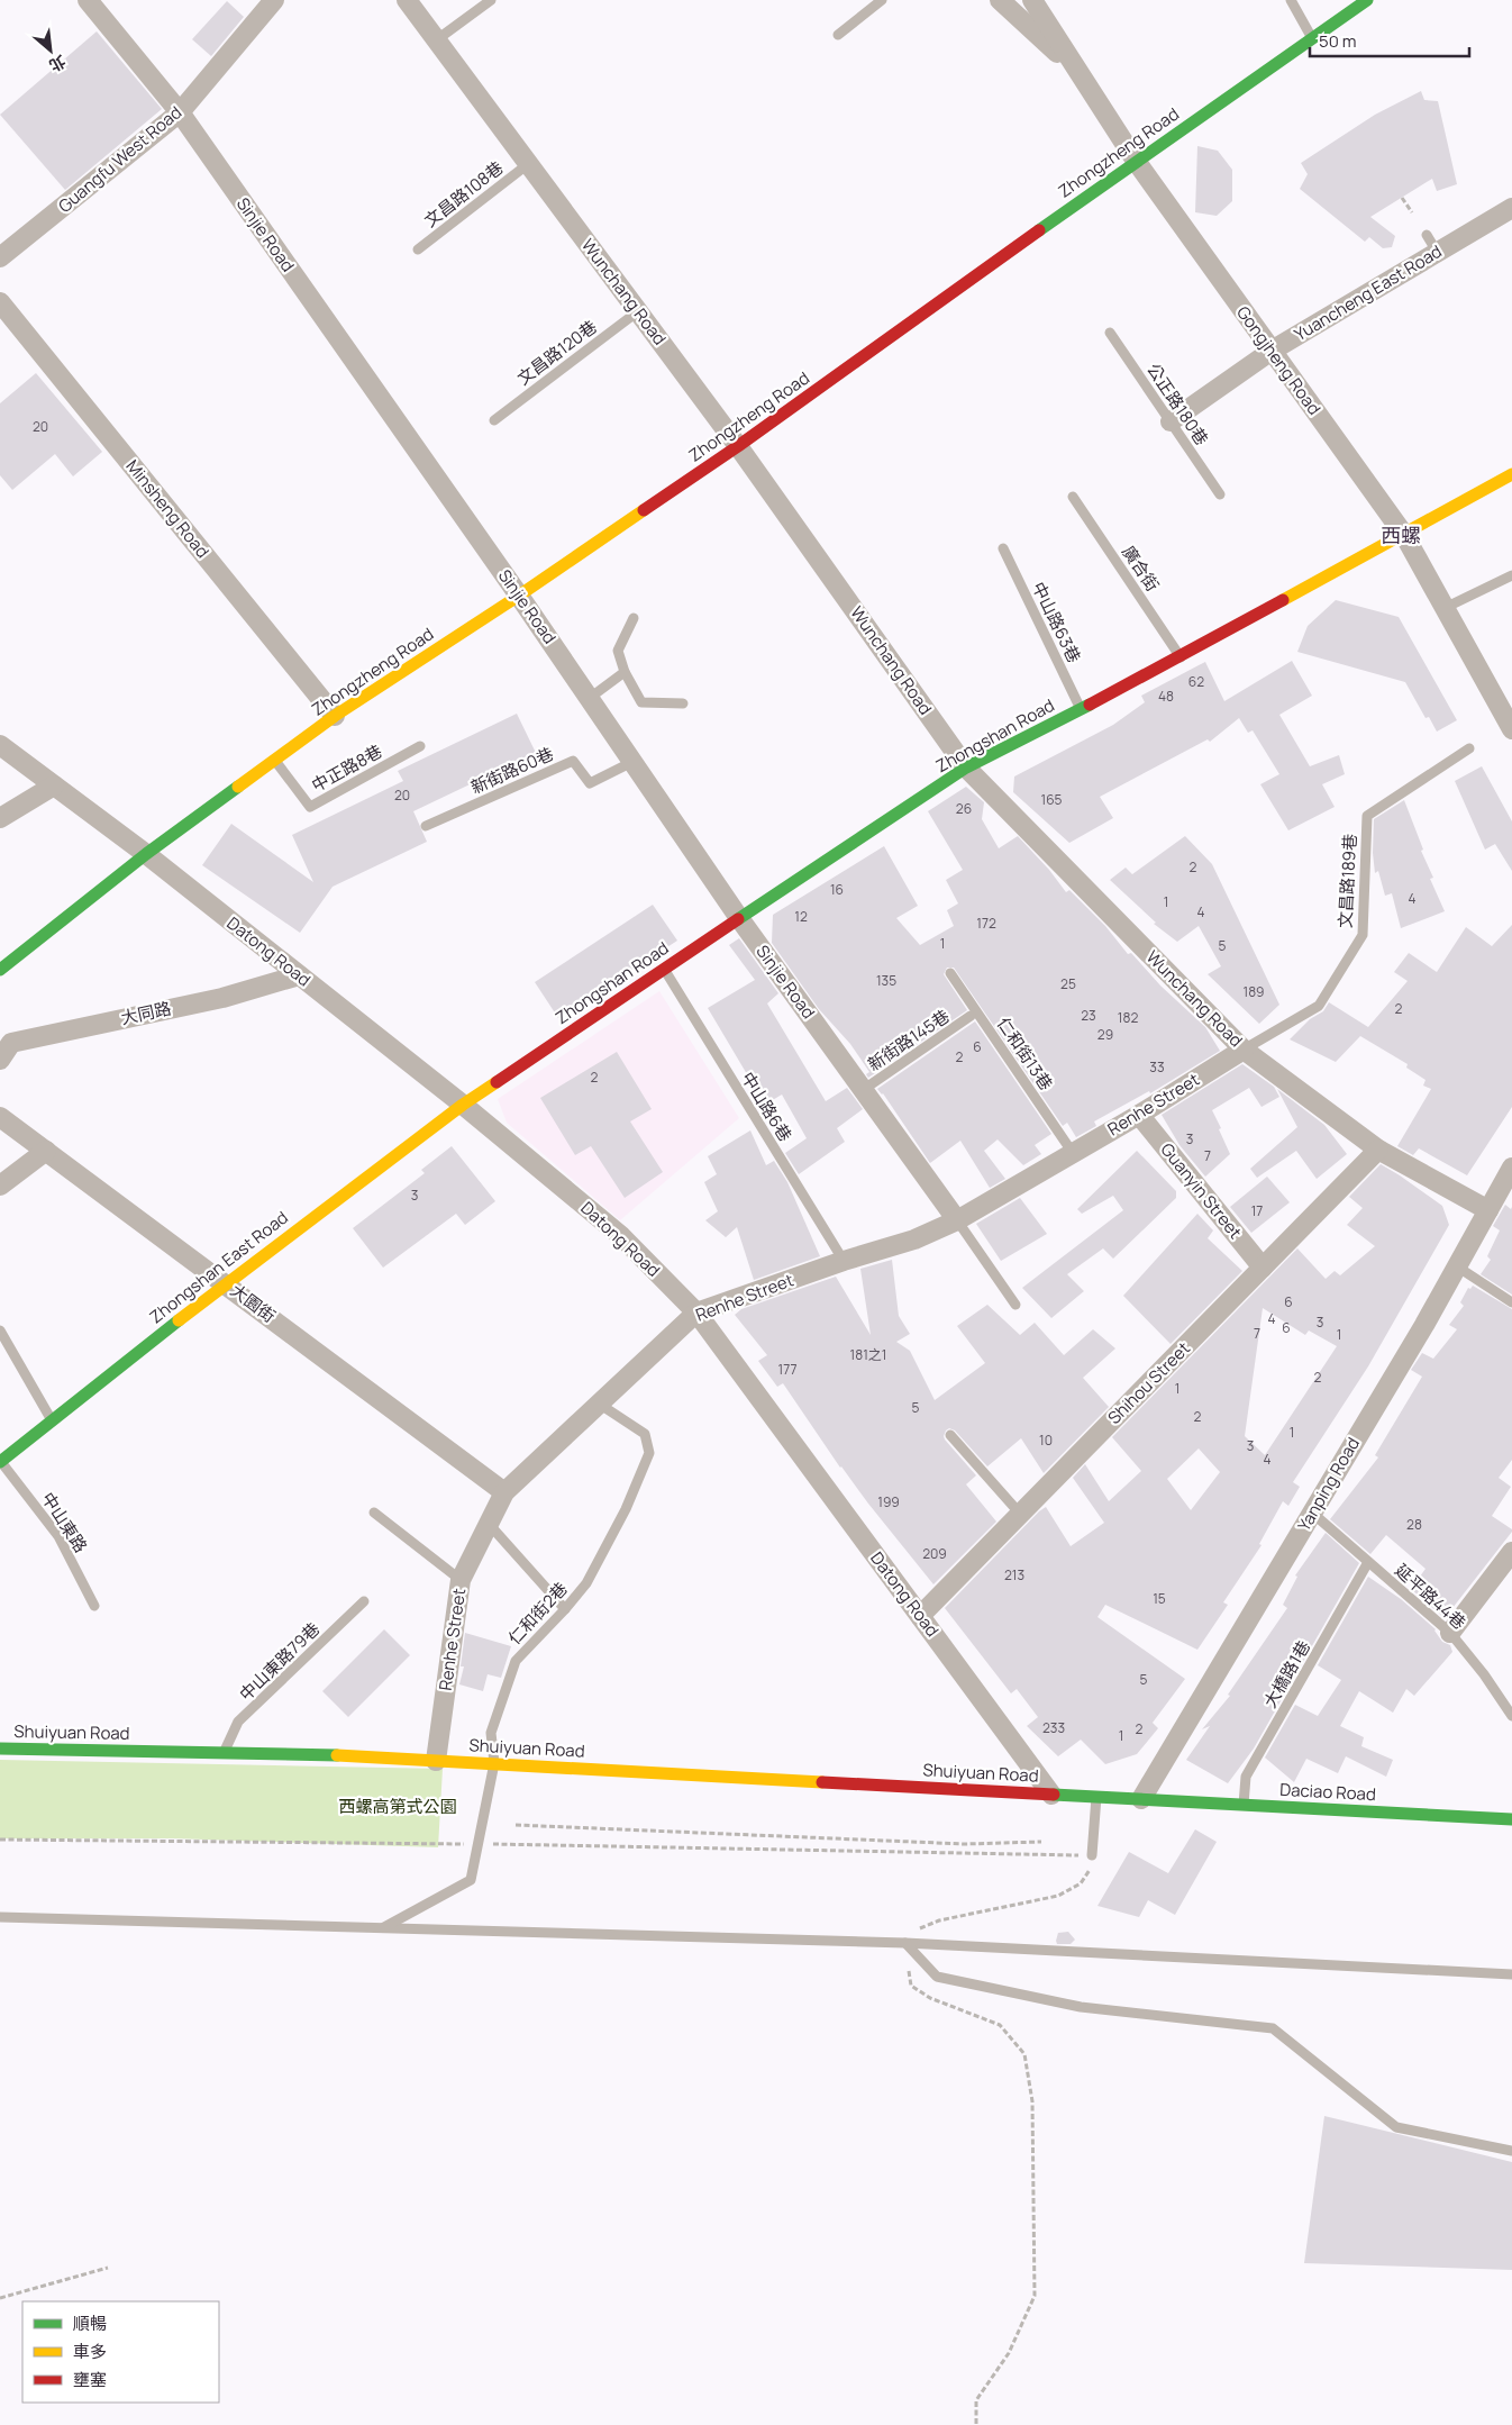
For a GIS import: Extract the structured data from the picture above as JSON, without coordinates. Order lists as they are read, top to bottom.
{
  "streets": {
    "street": [
      "Zhongzheng Road",
      "Guangfu West Road",
      "Sinjie Road",
      "Wunchang Road",
      "Yuancheng East Road",
      "Gongjheng Road",
      "Minsheng Road",
      "Zhongshan Road",
      "Datong Road",
      "大同路",
      "Renhe Street",
      "Guanyin Street",
      "Zhongshan East Road",
      "大園街",
      "Shihou Street",
      "Yanping Road",
      "Shuiyuan Road",
      "Daciao Road"
    ],
    "lane": [
      "文昌路108巷",
      "文昌路120巷",
      "公正路180巷",
      "廣合街",
      "中山路63巷",
      "中正路8巷",
      "新街路60巷",
      "文昌路189巷",
      "新街路145巷",
      "仁和街13巷",
      "中山路6巷",
      "中山東路",
      "延平路44巷",
      "仁和街2巷",
      "中山東路79巷",
      "大橋路1巷"
    ]
  },
  "crossings": [
    ["Zhongzheng Road", "Sinjie Road"],
    ["Zhongzheng Road", "Wunchang Road"],
    ["Zhongzheng Road", "Gongjheng Road"],
    ["Zhongzheng Road", "Minsheng Road"],
    ["Zhongzheng Road", "中正路8巷"],
    ["Zhongzheng Road", "Datong Road"],
    ["Guangfu West Road", "Sinjie Road"],
    ["文昌路108巷", "Wunchang Road"],
    ["Sinjie Road", "Zhongshan Road"],
    ["Sinjie Road", "新街路60巷"],
    ["Sinjie Road", "新街路145巷"],
    ["Sinjie Road", "Renhe Street"],
    ["Wunchang Road", "文昌路120巷"],
    ["Wunchang Road", "Zhongshan Road"],
    ["Wunchang Road", "文昌路189巷"],
    ["Wunchang Road", "Renhe Street"],
    ["Wunchang Road", "Shihou Street"],
    ["Wunchang Road", "Yanping Road"],
    ["Yuancheng East Road", "Gongjheng Road"],
    ["Yuancheng East Road", "公正路180巷"],
    ["Gongjheng Road", "Zhongshan Road"],
    ["廣合街", "Zhongshan Road"],
    ["中山路63巷", "Zhongshan Road"],
    ["Zhongshan Road", "Datong Road"],
    ["Zhongshan Road", "中山路6巷"],
    ["Zhongshan Road", "Zhongshan East Road"],
    ["文昌路189巷", "Renhe Street"],
    ["Datong Road", "大同路"],
    ["Datong Road", "Renhe Street"],
    ["Datong Road", "Zhongshan East Road"],
    ["Datong Road", "Shihou Street"],
    ["Datong Road", "Shuiyuan Road"],
    ["仁和街13巷", "Renhe Street"],
    ["Renhe Street", "中山路6巷"],
    ["Renhe Street", "Guanyin Street"],
    ["Renhe Street", "大園街"],
    ["Renhe Street", "仁和街2巷"],
    ["Renhe Street", "Shuiyuan Road"],
    ["Guanyin Street", "Shihou Street"],
    ["Zhongshan East Road", "大園街"],
    ["Zhongshan East Road", "中山東路"],
    ["Yanping Road", "延平路44巷"],
    ["Yanping Road", "Daciao Road"],
    ["延平路44巷", "大橋路1巷"],
    ["仁和街2巷", "Shuiyuan Road"],
    ["中山東路79巷", "Shuiyuan Road"],
    ["大橋路1巷", "Daciao Road"]
  ],
  "districts": ["西螺"],
  "parks": ["西螺高第式公園"],
  "house_numbers": [
    "20",
    "62",
    "48",
    "20",
    "165",
    "26",
    "2",
    "16",
    "4",
    "1",
    "4",
    "12",
    "172",
    "1",
    "5",
    "135",
    "25",
    "189",
    "2",
    "23",
    "182",
    "29",
    "6",
    "2",
    "33",
    "2",
    "3",
    "7",
    "3",
    "17",
    "6",
    "4",
    "3",
    "6",
    "7",
    "1",
    "181之1",
    "177",
    "2",
    "1",
    "5",
    "2",
    "1",
    "10",
    "3",
    "4",
    "199",
    "28",
    "209",
    "213",
    "15",
    "5",
    "233",
    "2",
    "1"
  ],
  "legend": ["順暢", "車多", "壅塞"],
  "scale_bar": "50 m",
  "north": "bottom right"
}
